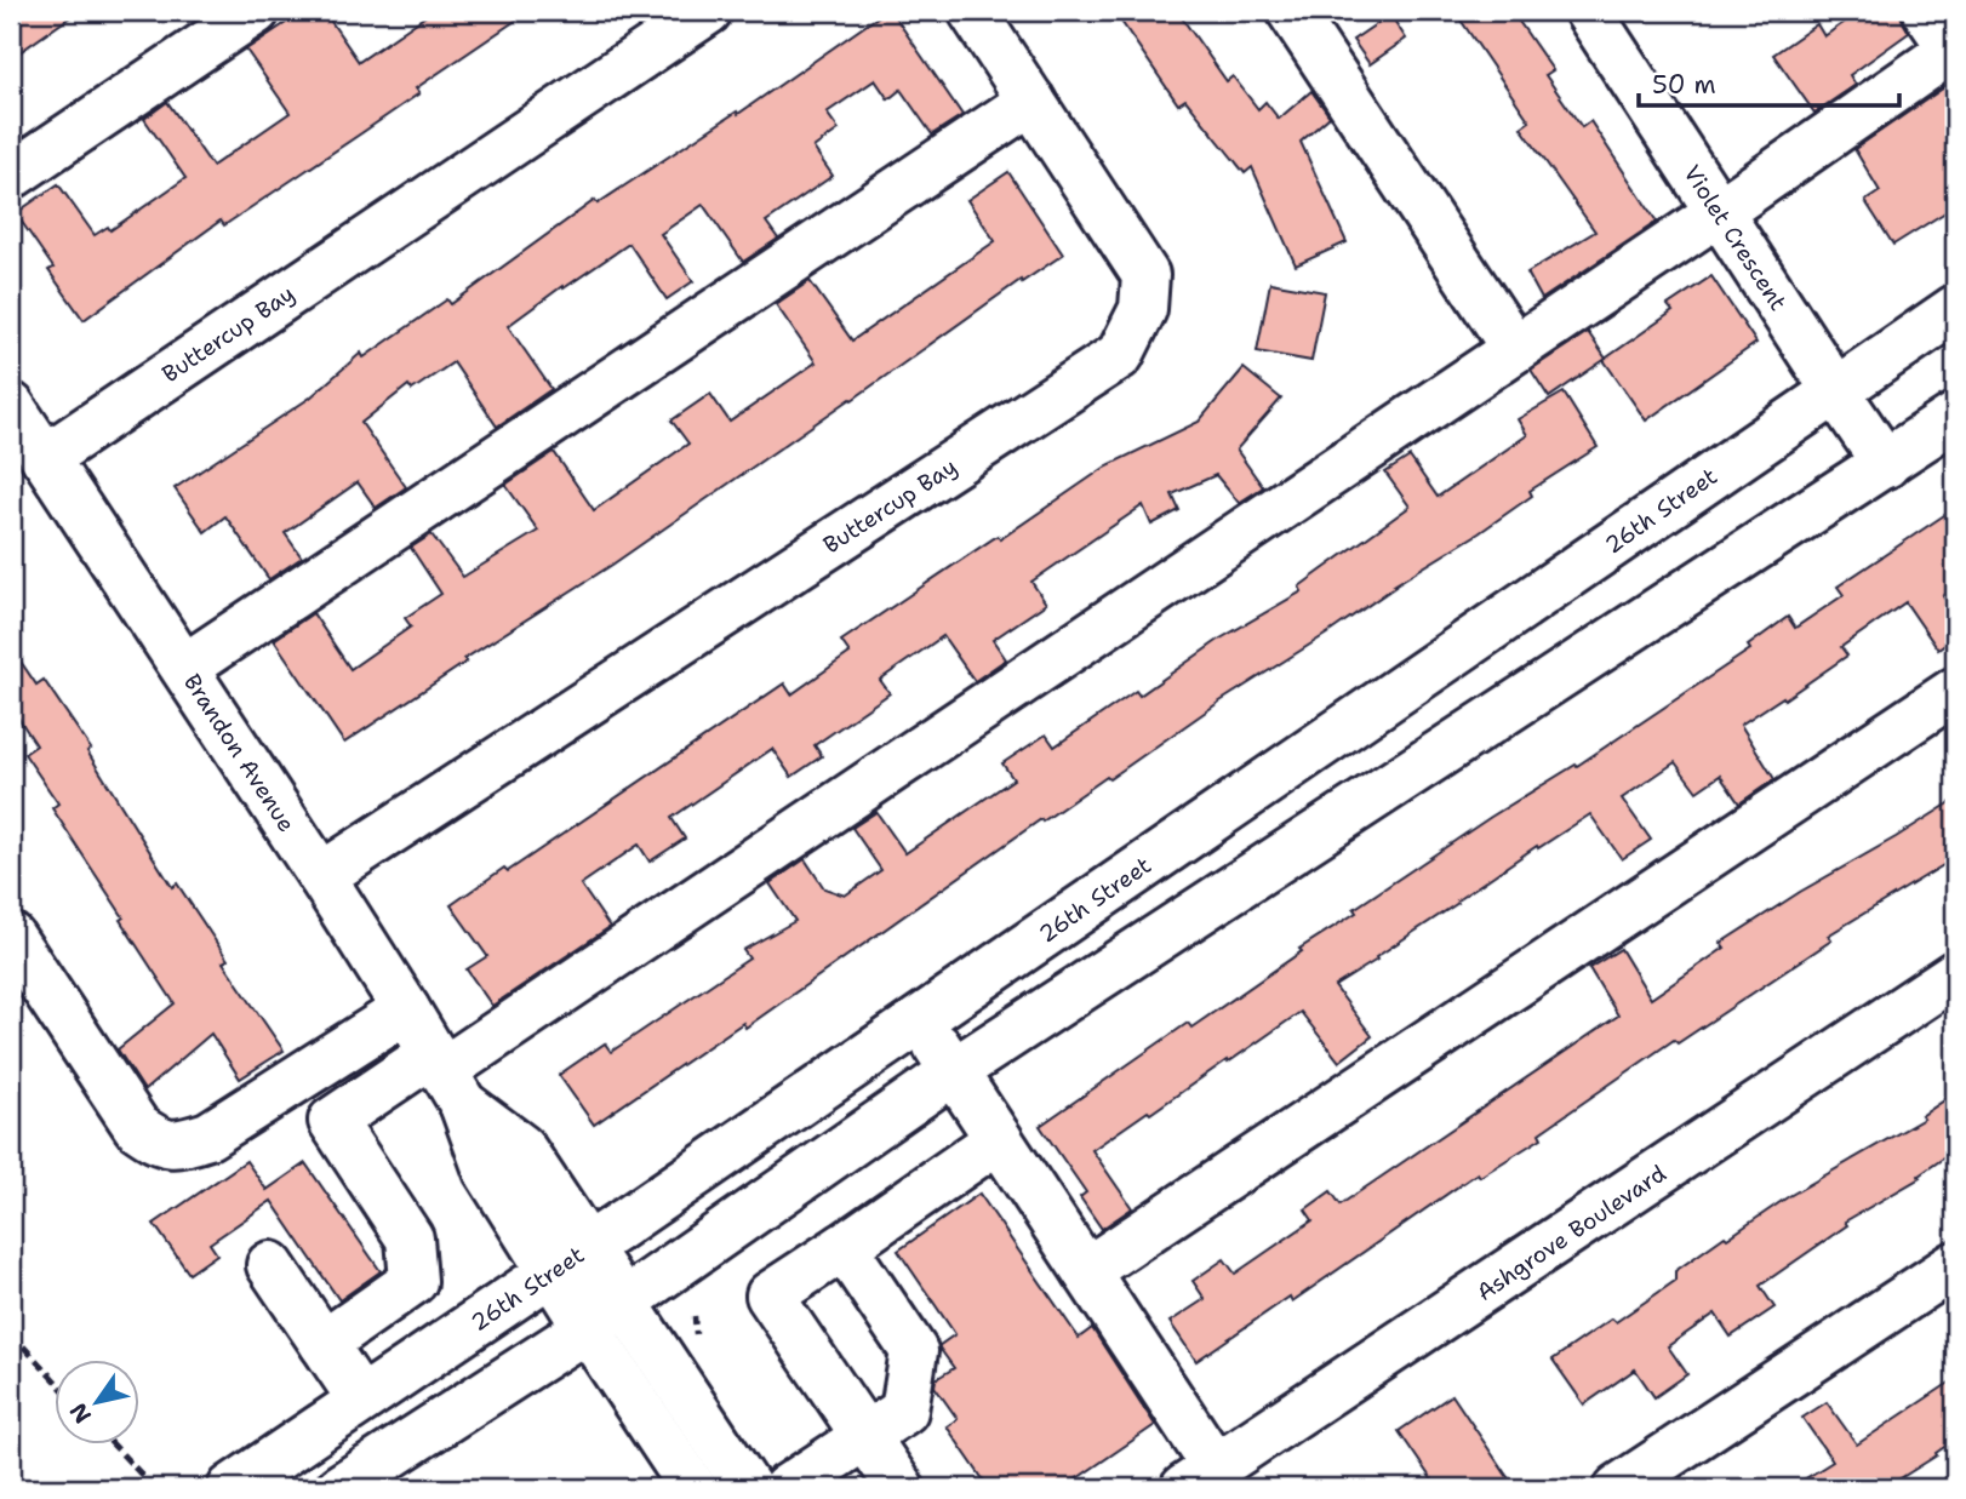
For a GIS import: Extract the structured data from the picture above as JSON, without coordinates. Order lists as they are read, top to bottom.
{
  "streets": {
    "street": [
      "Violet Crescent",
      "Buttercup Bay",
      "26th Street",
      "Brandon Avenue",
      "Ashgrove Boulevard"
    ]
  },
  "crossings": [
    ["Violet Crescent", "26th Street"],
    ["Buttercup Bay", "Brandon Avenue"],
    ["26th Street", "Brandon Avenue"]
  ],
  "scale_bar": "50 m",
  "north": "bottom left"
}
